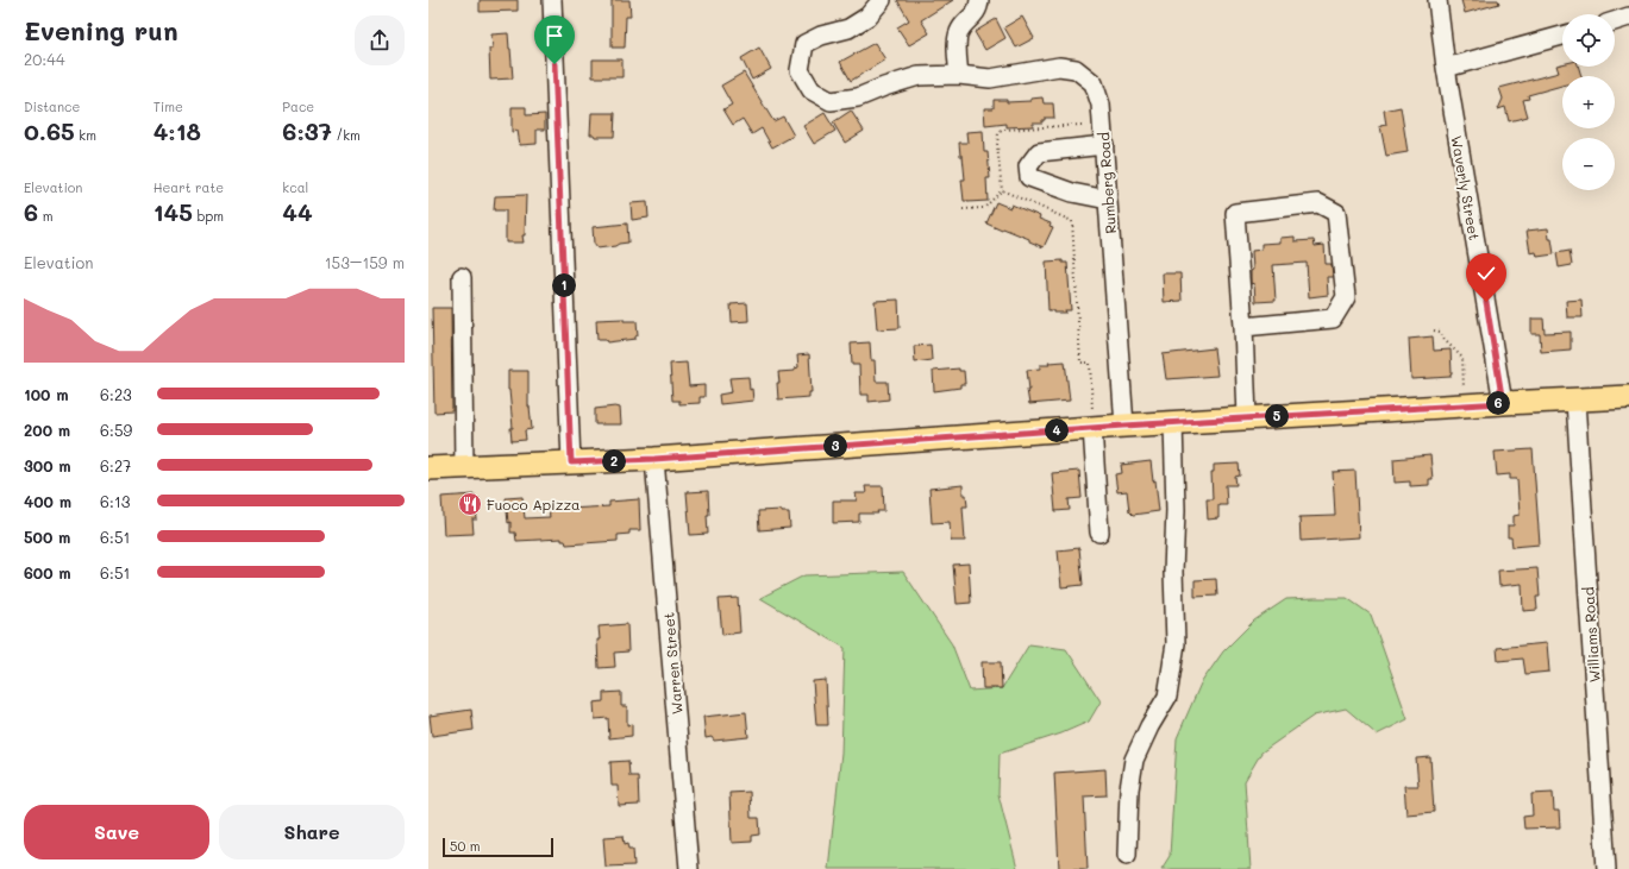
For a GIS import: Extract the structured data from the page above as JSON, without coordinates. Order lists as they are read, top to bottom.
{
  "streets": {
    "street": [
      "Rumberg Road",
      "Waverly Street",
      "Williams Road",
      "Warren Street"
    ]
  },
  "places": {
    "restaurant": ["Fuoco Apizza"]
  },
  "scale_bar": "50 m",
  "page": {
    "heading": ["Evening run", "20:44"],
    "map_buttons": ["+", "−"],
    "stats": [
      ["Distance", "0.65 km"],
      ["Time", "4:18"],
      ["Pace", "6:37 /km"],
      ["Elevation", "6 m"],
      ["Heart rate", "145 bpm"],
      ["kcal", "44"]
    ],
    "chart": ["Elevation", "153–159 m"],
    "pins": [
      "1",
      "6",
      "5",
      "4",
      "3",
      "2"
    ],
    "list": [
      {
        "name": "100 m",
        "note": "6:23"
      },
      {
        "name": "200 m",
        "note": "6:59"
      },
      {
        "name": "300 m",
        "note": "6:27"
      },
      {
        "name": "400 m",
        "note": "6:13"
      },
      {
        "name": "500 m",
        "note": "6:51"
      },
      {
        "name": "600 m",
        "note": "6:51"
      }
    ],
    "buttons": ["Save", "Share"],
    "scale": "50 m"
  }
}
